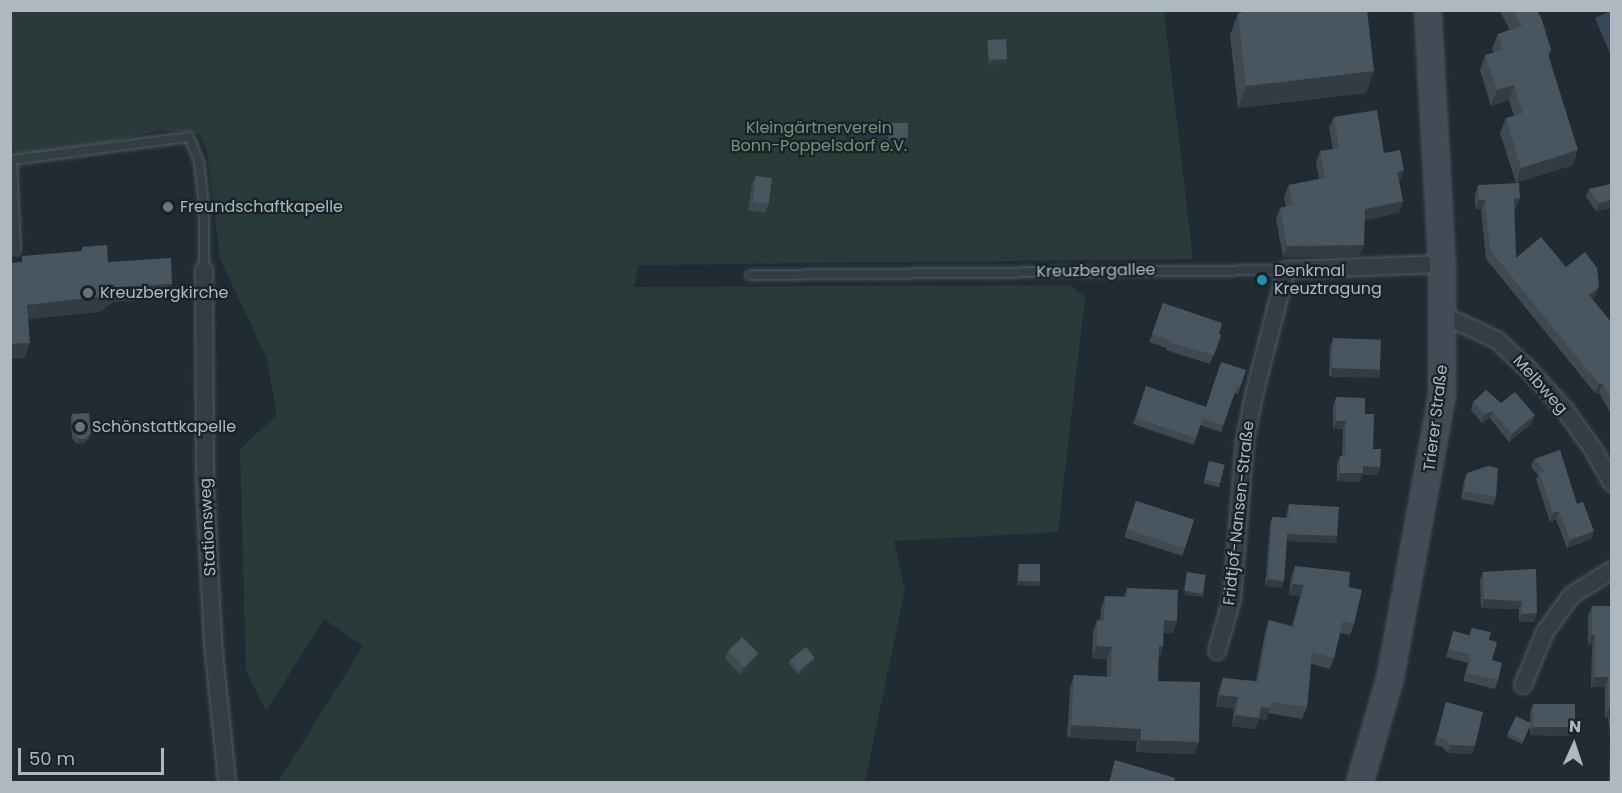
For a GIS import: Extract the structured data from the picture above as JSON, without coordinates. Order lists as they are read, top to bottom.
{
  "streets": {
    "street": [
      "Kreuzbergallee",
      "Melbweg",
      "Trierer Straße",
      "Fridtjof-Nansen-Straße",
      "Stationsweg"
    ]
  },
  "crossings": [
    ["Kreuzbergallee", "Trierer Straße"],
    ["Kreuzbergallee", "Fridtjof-Nansen-Straße"],
    ["Melbweg", "Trierer Straße"]
  ],
  "parks": ["Kleingärtnerverein Bonn-Poppelsdorf e.V."],
  "places": [
    "Freundschaftkapelle",
    "Denkmal Kreuztragung",
    "Kreuzbergkirche",
    "Schönstattkapelle"
  ],
  "scale_bar": "50 m",
  "north": "top"
}
